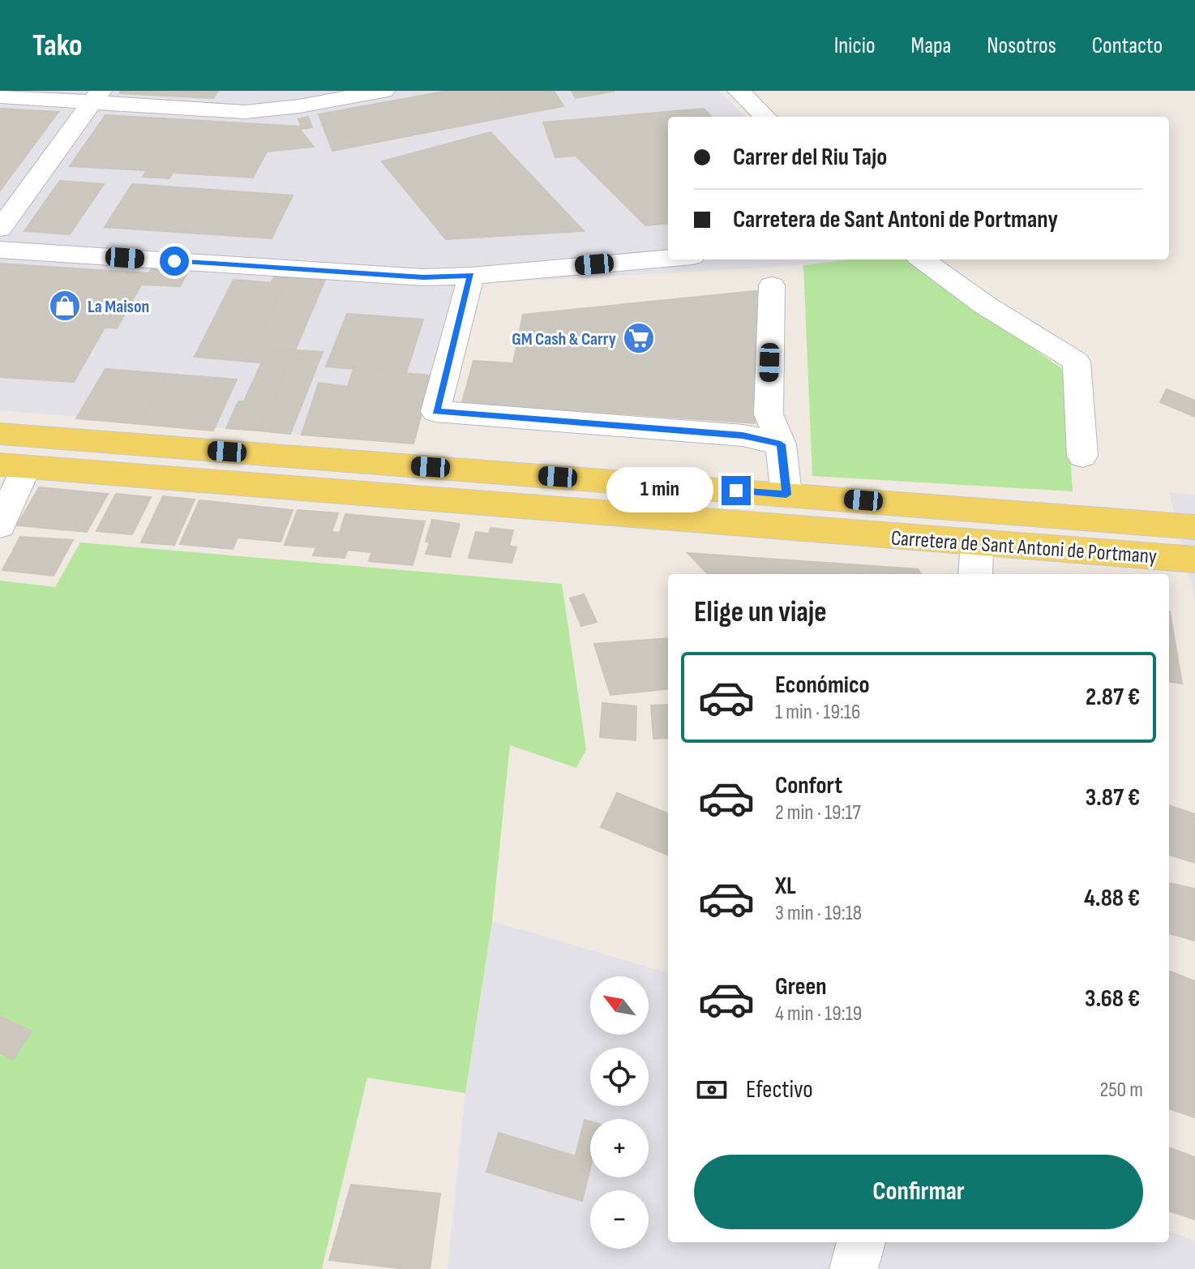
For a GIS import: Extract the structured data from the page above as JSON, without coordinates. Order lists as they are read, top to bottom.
{
  "streets": {
    "main road": ["Carretera de Sant Antoni de Portmany"]
  },
  "places": {
    "shop": ["La Maison"],
    "supermarket": ["GM Cash & Carry"]
  },
  "north": "top left",
  "page": {
    "header": "Tako",
    "nav": [
      "Inicio",
      "Mapa",
      "Nosotros",
      "Contacto"
    ],
    "banner": ["Carrer del Riu Tajo", "Carretera de Sant Antoni de Portmany"],
    "bubble": "1 min",
    "heading": "Elige un viaje",
    "list": [
      {
        "name": "Económico",
        "note": "1 min · 19:16",
        "value": "2.87 €"
      },
      {
        "name": "Confort",
        "note": "2 min · 19:17",
        "value": "3.87 €"
      },
      {
        "name": "XL",
        "note": "3 min · 19:18",
        "value": "4.88 €"
      },
      {
        "name": "Green",
        "note": "4 min · 19:19",
        "value": "3.68 €"
      }
    ],
    "map_buttons": ["+", "−"],
    "pay": ["Efectivo", "250 m"],
    "buttons": "Confirmar"
  }
}
